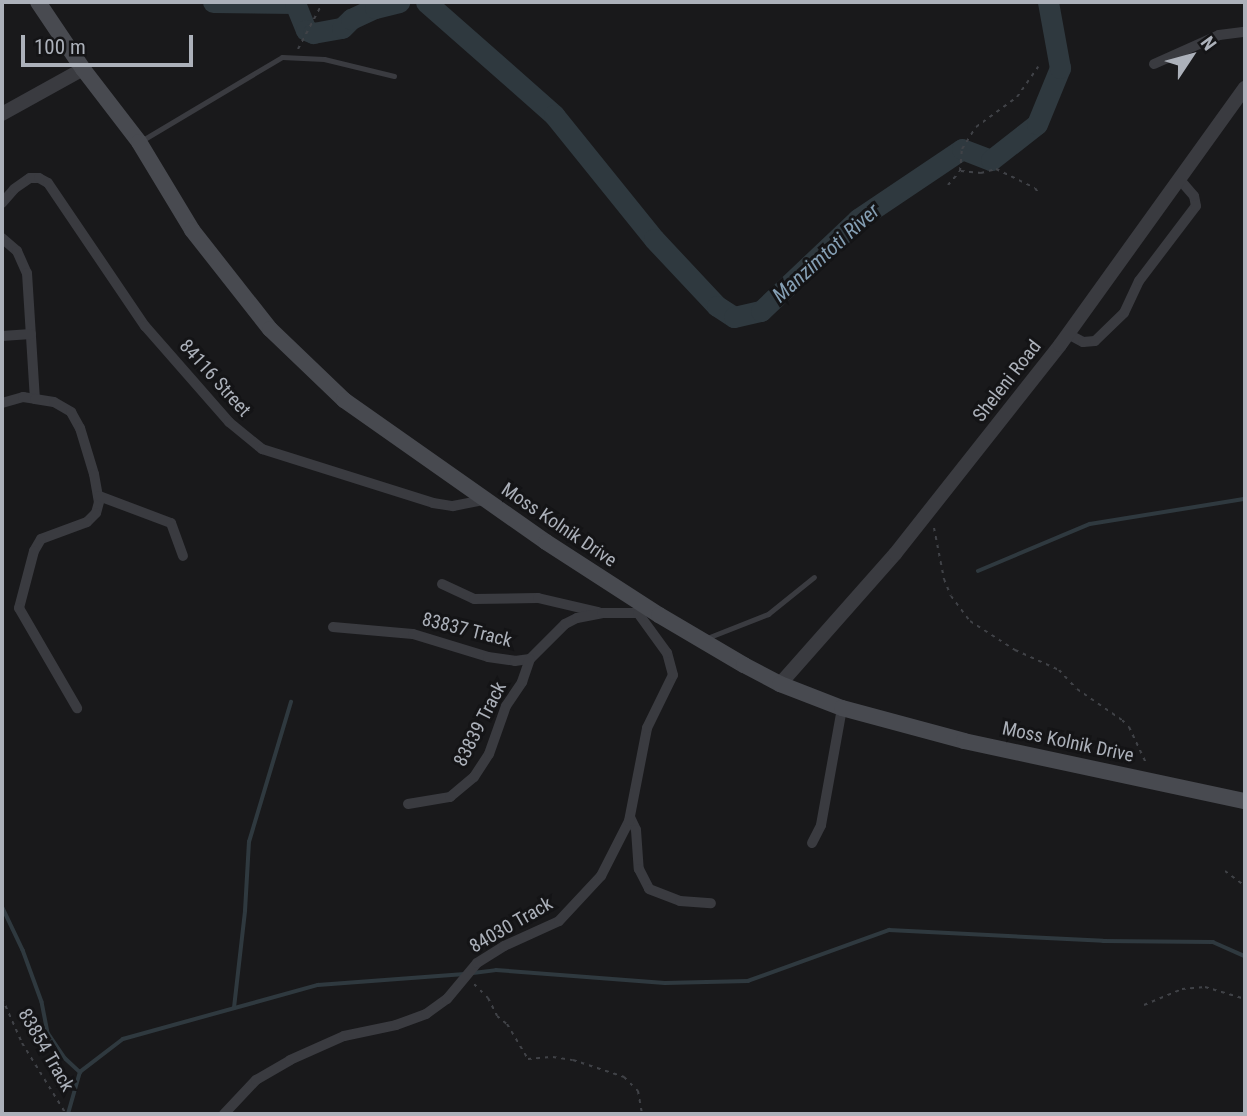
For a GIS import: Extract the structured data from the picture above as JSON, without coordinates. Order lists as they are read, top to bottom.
{
  "streets": {
    "main road": ["Moss Kolnik Drive"],
    "street": [
      "84116 Street",
      "Sheleni Road",
      "83837 Track",
      "83839 Track",
      "84030 Track"
    ],
    "path": ["83854 Track"]
  },
  "crossings": [
    ["84116 Street", "Moss Kolnik Drive"],
    ["Sheleni Road", "Moss Kolnik Drive"],
    ["Moss Kolnik Drive", "83837 Track"],
    ["83837 Track", "83839 Track"],
    ["83837 Track", "84030 Track"]
  ],
  "water": ["Manzimtoti River"],
  "scale_bar": "100 m",
  "north": "top right"
}
